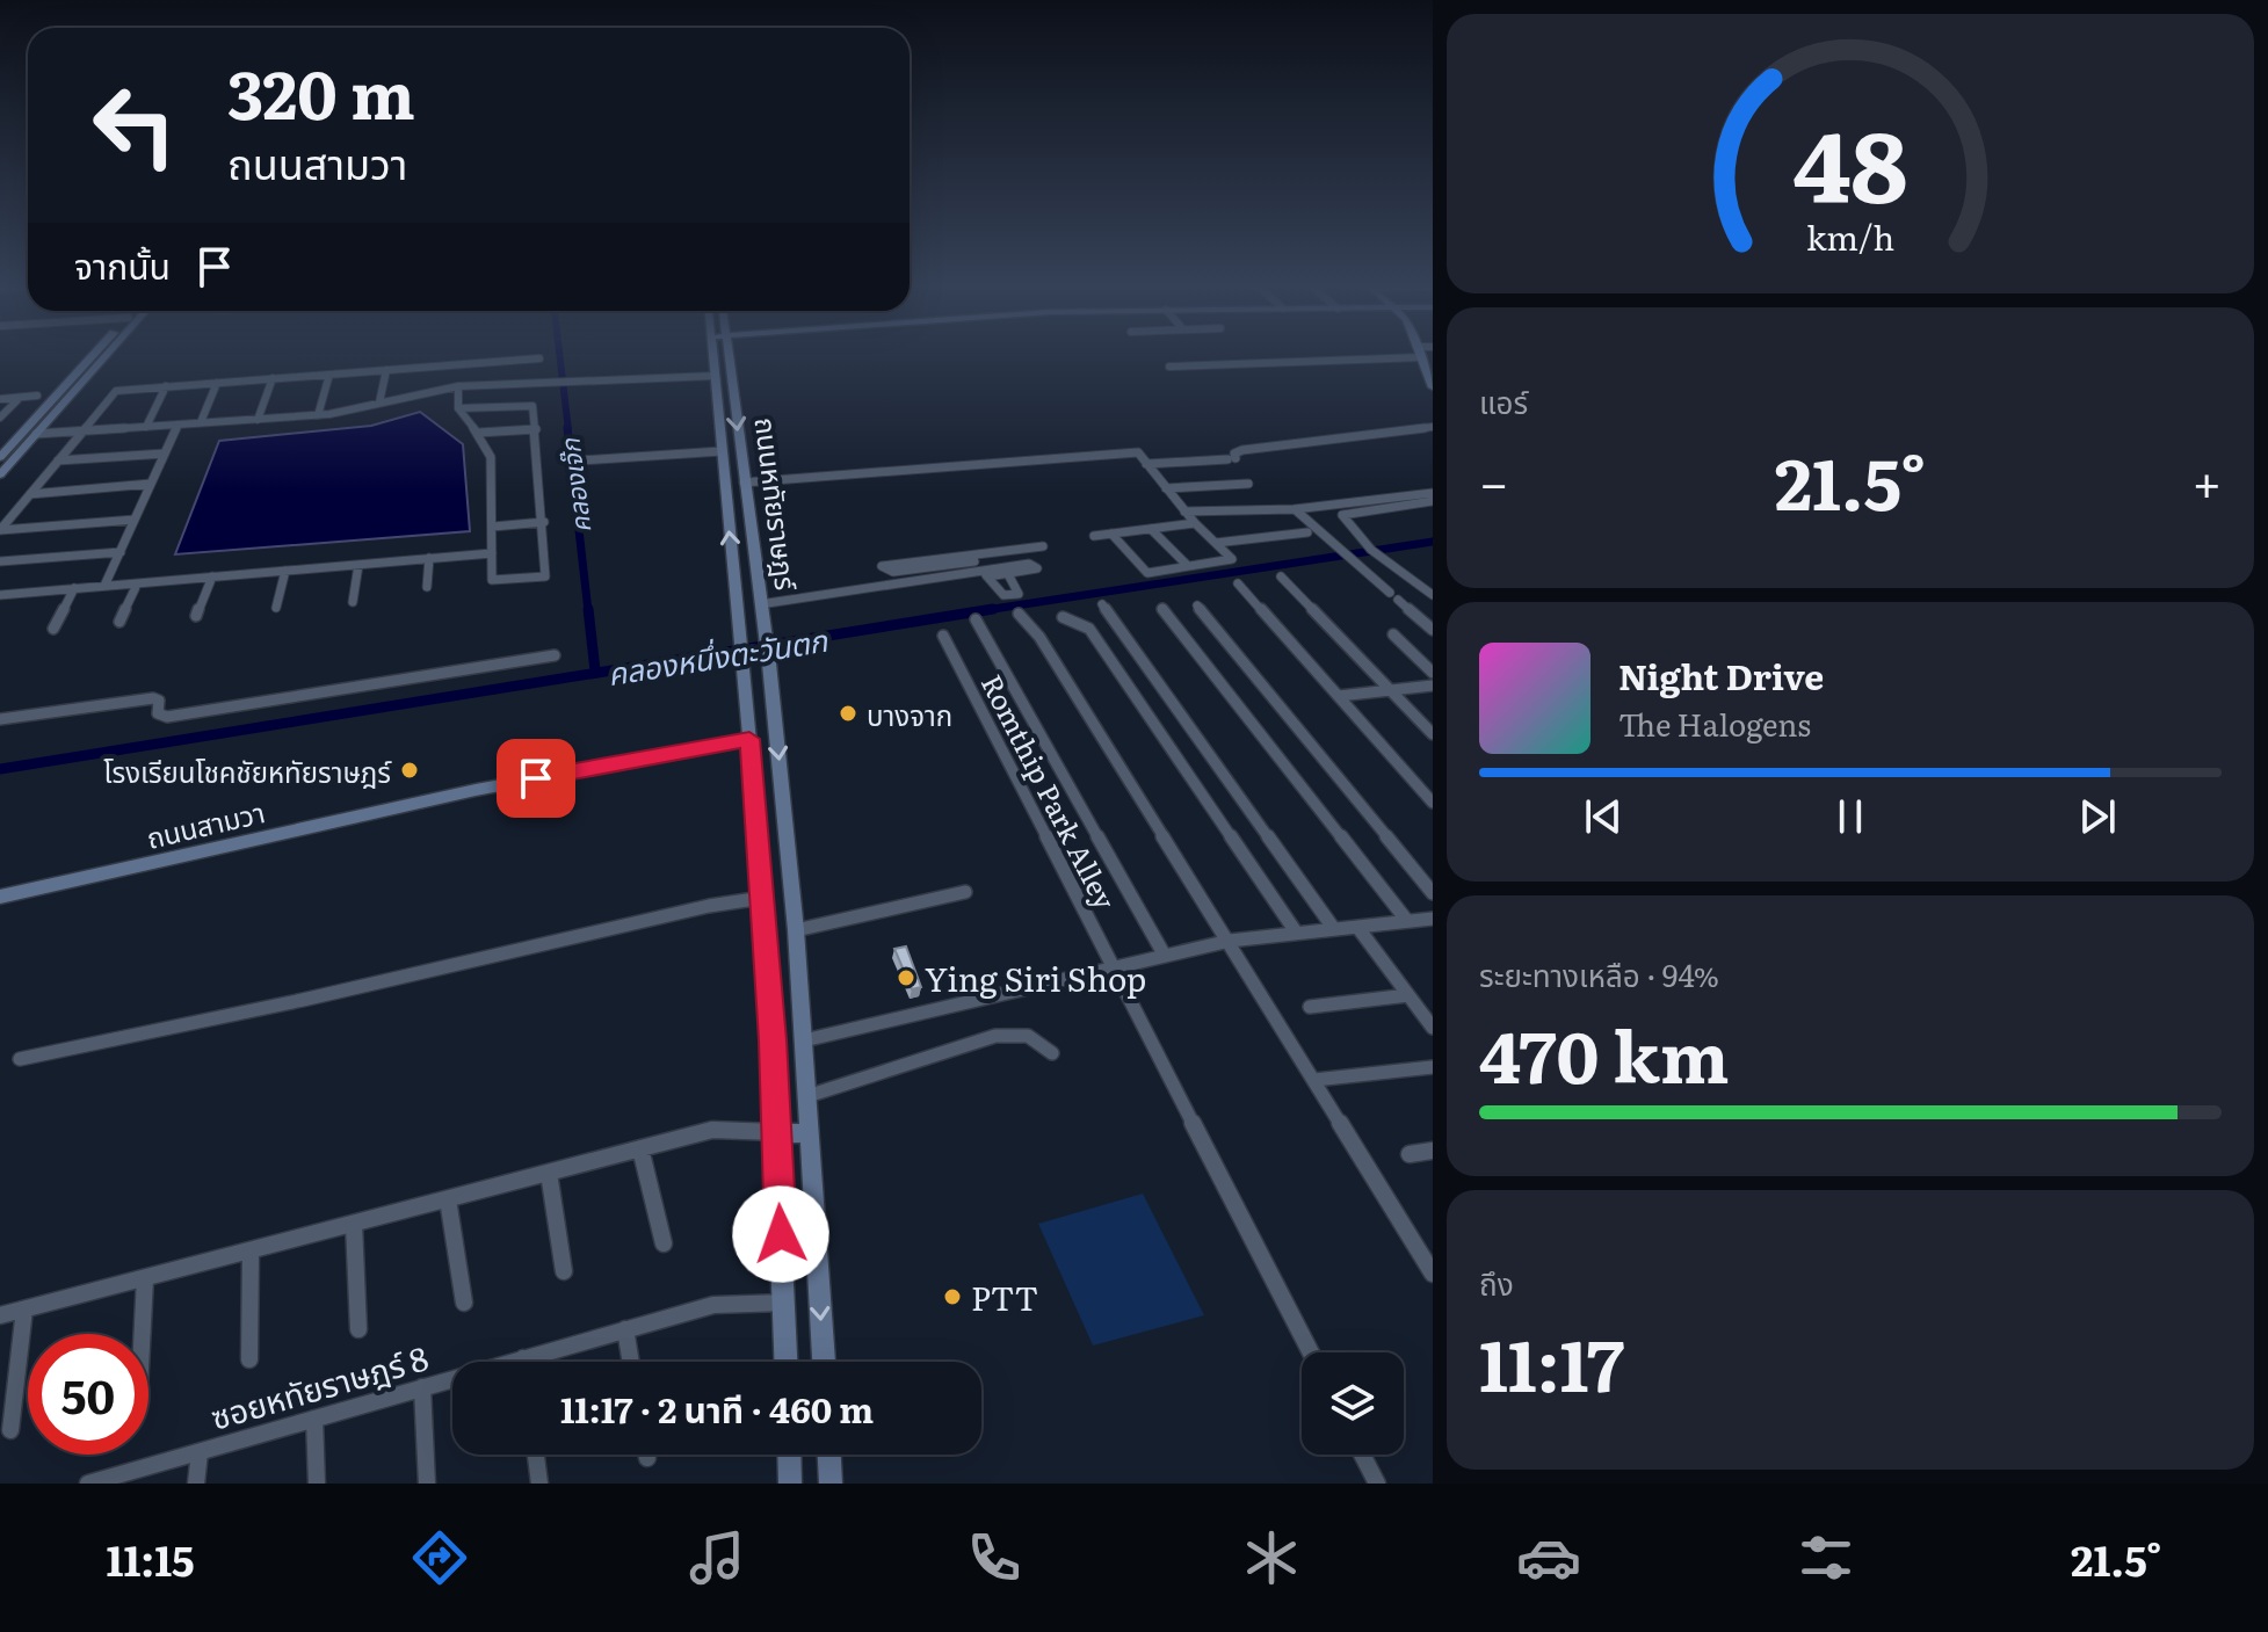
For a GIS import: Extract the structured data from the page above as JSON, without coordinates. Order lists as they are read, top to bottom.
{
  "streets": {
    "main road": ["ถนนหทัยราษฎร์", "ถนนสามวา"],
    "street": ["Romthip Park Alley", "ซอยหทัยราษฎร์ 8"]
  },
  "crossings": [
    ["ถนนหทัยราษฎร์", "ถนนสามวา"],
    ["ถนนหทัยราษฎร์", "ซอยหทัยราษฎร์ 8"]
  ],
  "water": ["คลองเจ๊ก", "คลองหนึ่งตะวันตก"],
  "places": [
    "บางจาก",
    "โรงเรียนโชคชัยหทัยราษฎร์",
    "Ying Siri Shop",
    "PTT"
  ],
  "page": {
    "turn": ["320 m", "ถนนสามวา"],
    "then": "จากนั้น",
    "tile": [
      "แอร์",
      ["ระยะทางเหลือ · 94%", "470 km"],
      ["ถึง", "11:17"]
    ],
    "heat": ["−", "21.5°", "+"],
    "song": ["Night Drive", "The Halogens"],
    "limit": "50",
    "trip": "11:17 · 2 นาที · 460 m",
    "tabs": ["11:15", "21.5°"],
    "gauge": ["48", "km/h"]
  }
}
